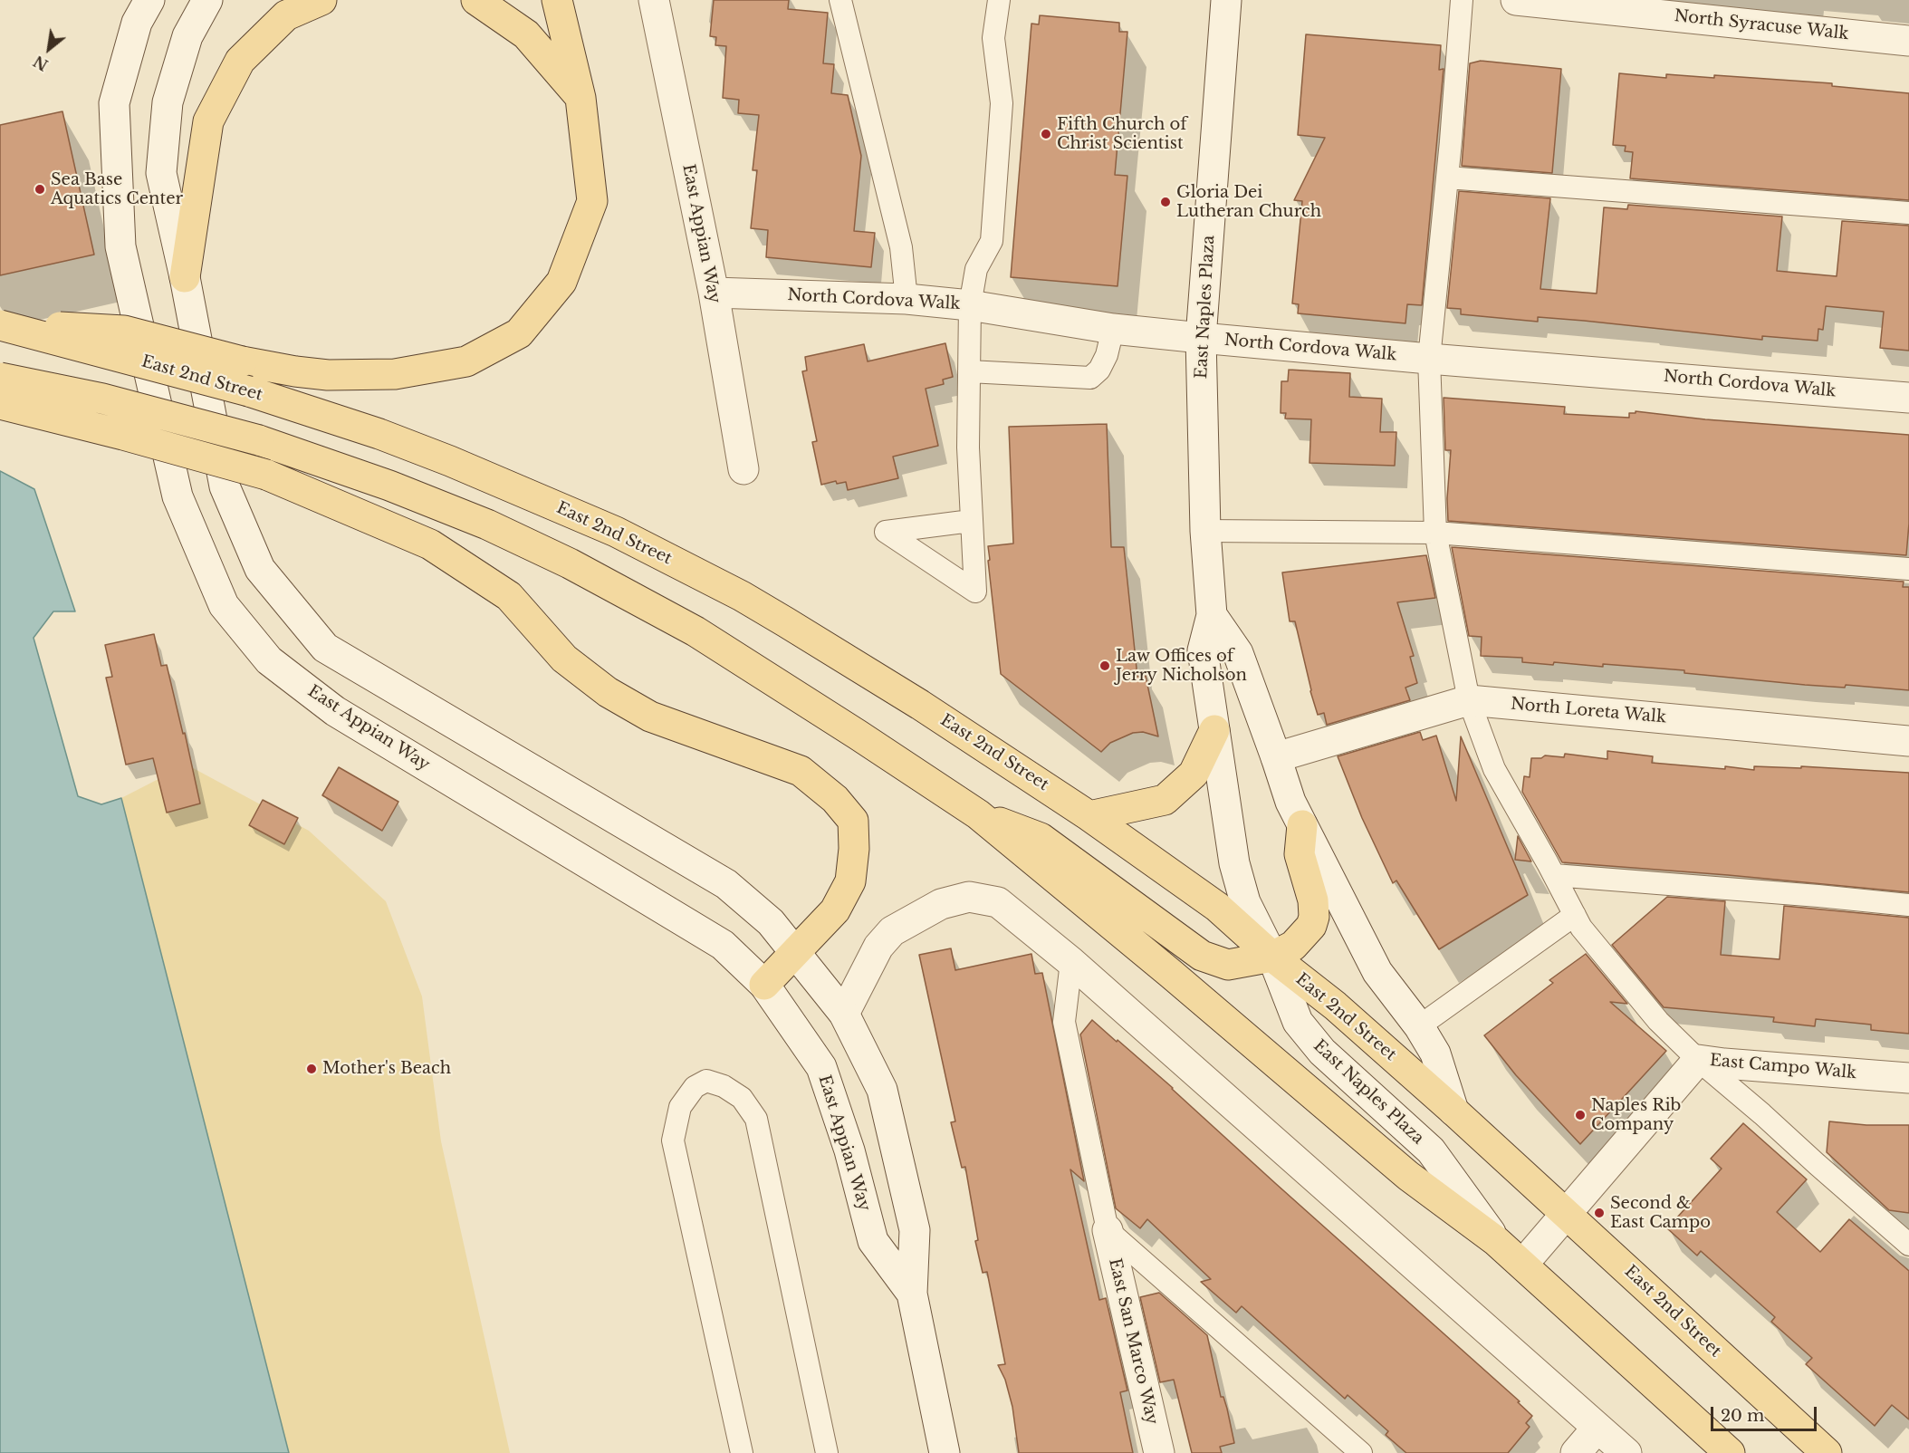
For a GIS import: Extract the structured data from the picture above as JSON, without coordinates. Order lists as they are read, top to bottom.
{
  "streets": {
    "main road": ["East 2nd Street"],
    "street": [
      "North Syracuse Walk",
      "East Appian Way",
      "North Cordova Walk",
      "East Naples Plaza",
      "North Loreta Walk",
      "East Campo Walk",
      "East San Marco Way"
    ]
  },
  "crossings": [
    ["East Appian Way", "North Cordova Walk"],
    ["North Cordova Walk", "East Naples Plaza"],
    ["East Naples Plaza", "East 2nd Street"],
    ["East Naples Plaza", "North Loreta Walk"],
    ["East 2nd Street", "East Campo Walk"]
  ],
  "places": [
    "Fifth Church of Christ Scientist",
    "Sea Base Aquatics Center",
    "Gloria Dei Lutheran Church",
    "Law Offices of Jerry Nicholson",
    "Mother's Beach",
    "Naples Rib Company",
    "Second & East Campo"
  ],
  "scale_bar": "20 m",
  "north": "bottom left"
}
